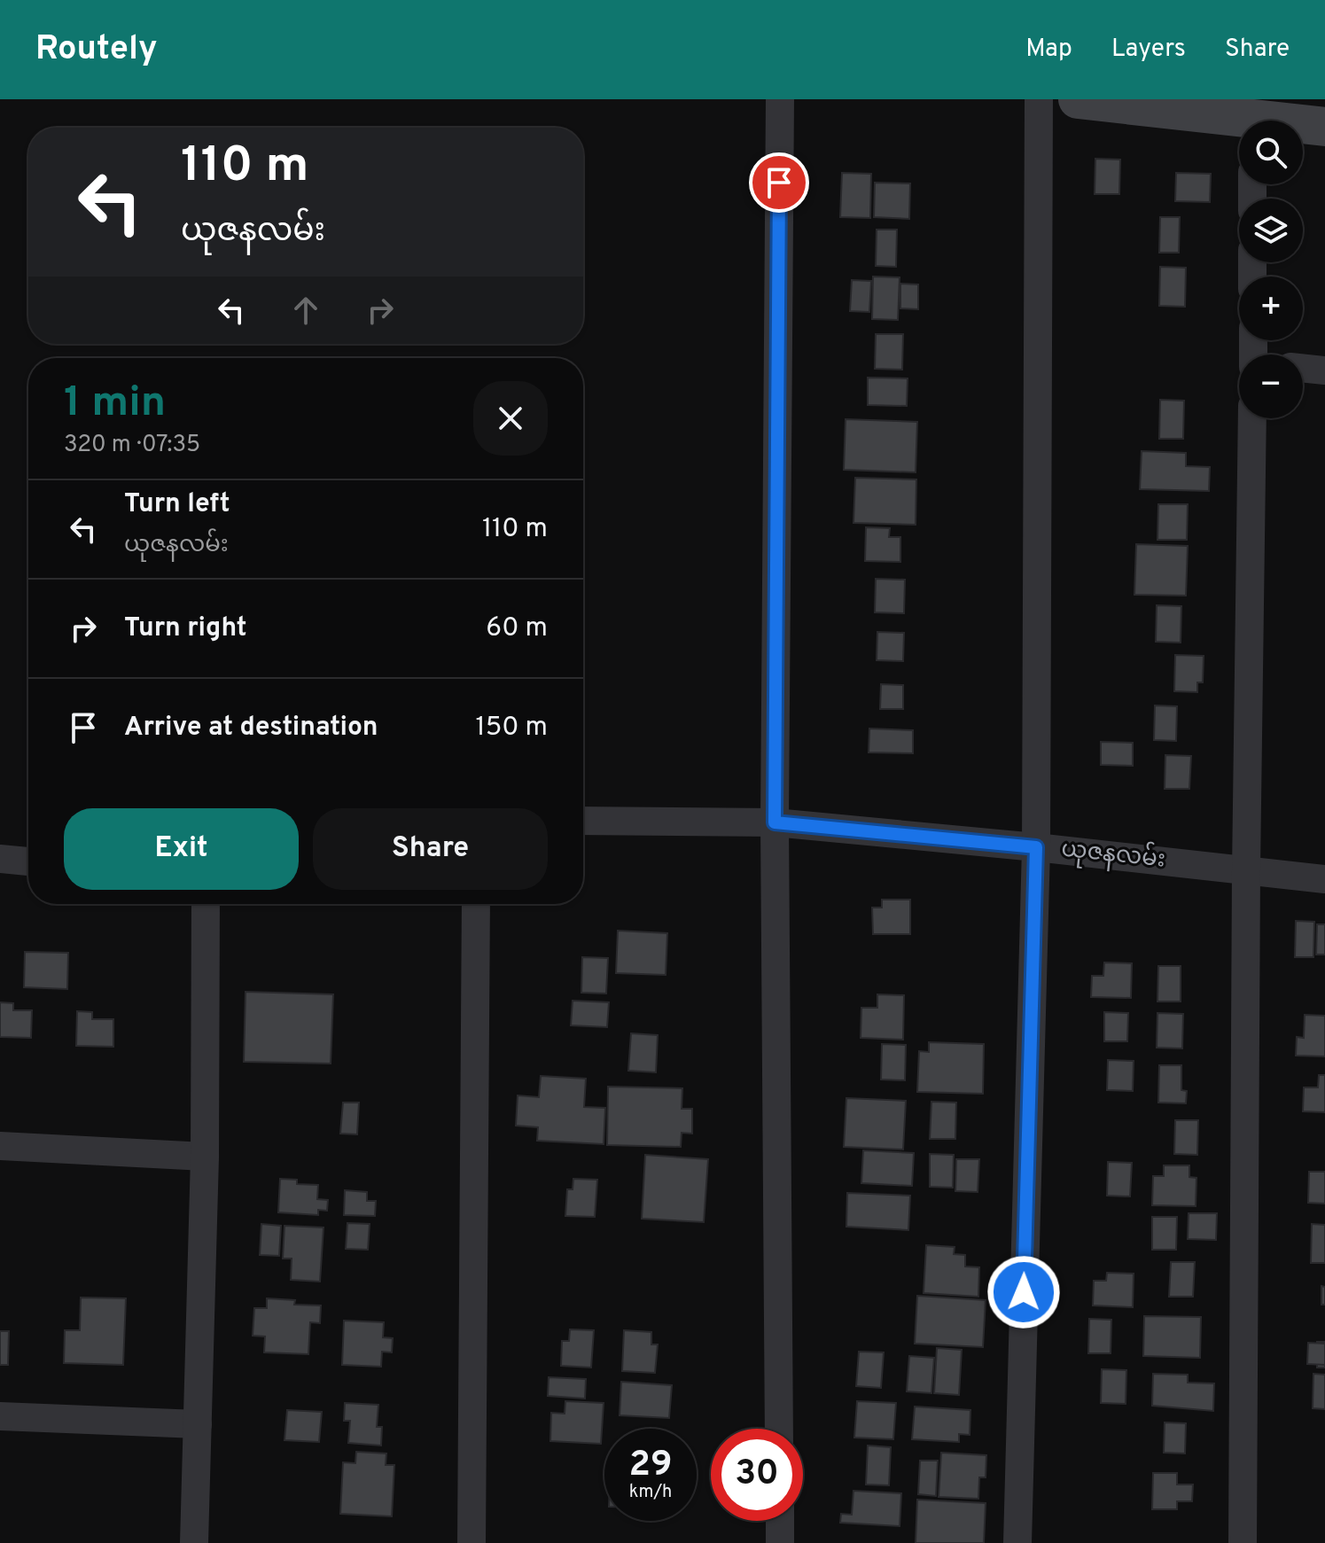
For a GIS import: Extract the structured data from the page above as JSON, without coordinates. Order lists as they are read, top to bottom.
{
  "streets": {
    "street": ["ယုဇနလမ်း"]
  },
  "page": {
    "header": "Routely",
    "nav": ["Map", "Layers", "Share"],
    "map_buttons": ["+", "−"],
    "turn": ["110 m", "ယုဇနလမ်း"],
    "heading": ["1 min", "320 m · 07:35"],
    "list": [
      {
        "name": "Turn left",
        "note": "ယုဇနလမ်း",
        "value": "110 m"
      },
      {
        "name": "Turn right",
        "value": "60 m"
      },
      {
        "name": "Arrive at destination",
        "value": "150 m"
      }
    ],
    "buttons": ["Exit", "Share"],
    "speed": "29 km/h",
    "limit": "30"
  }
}
